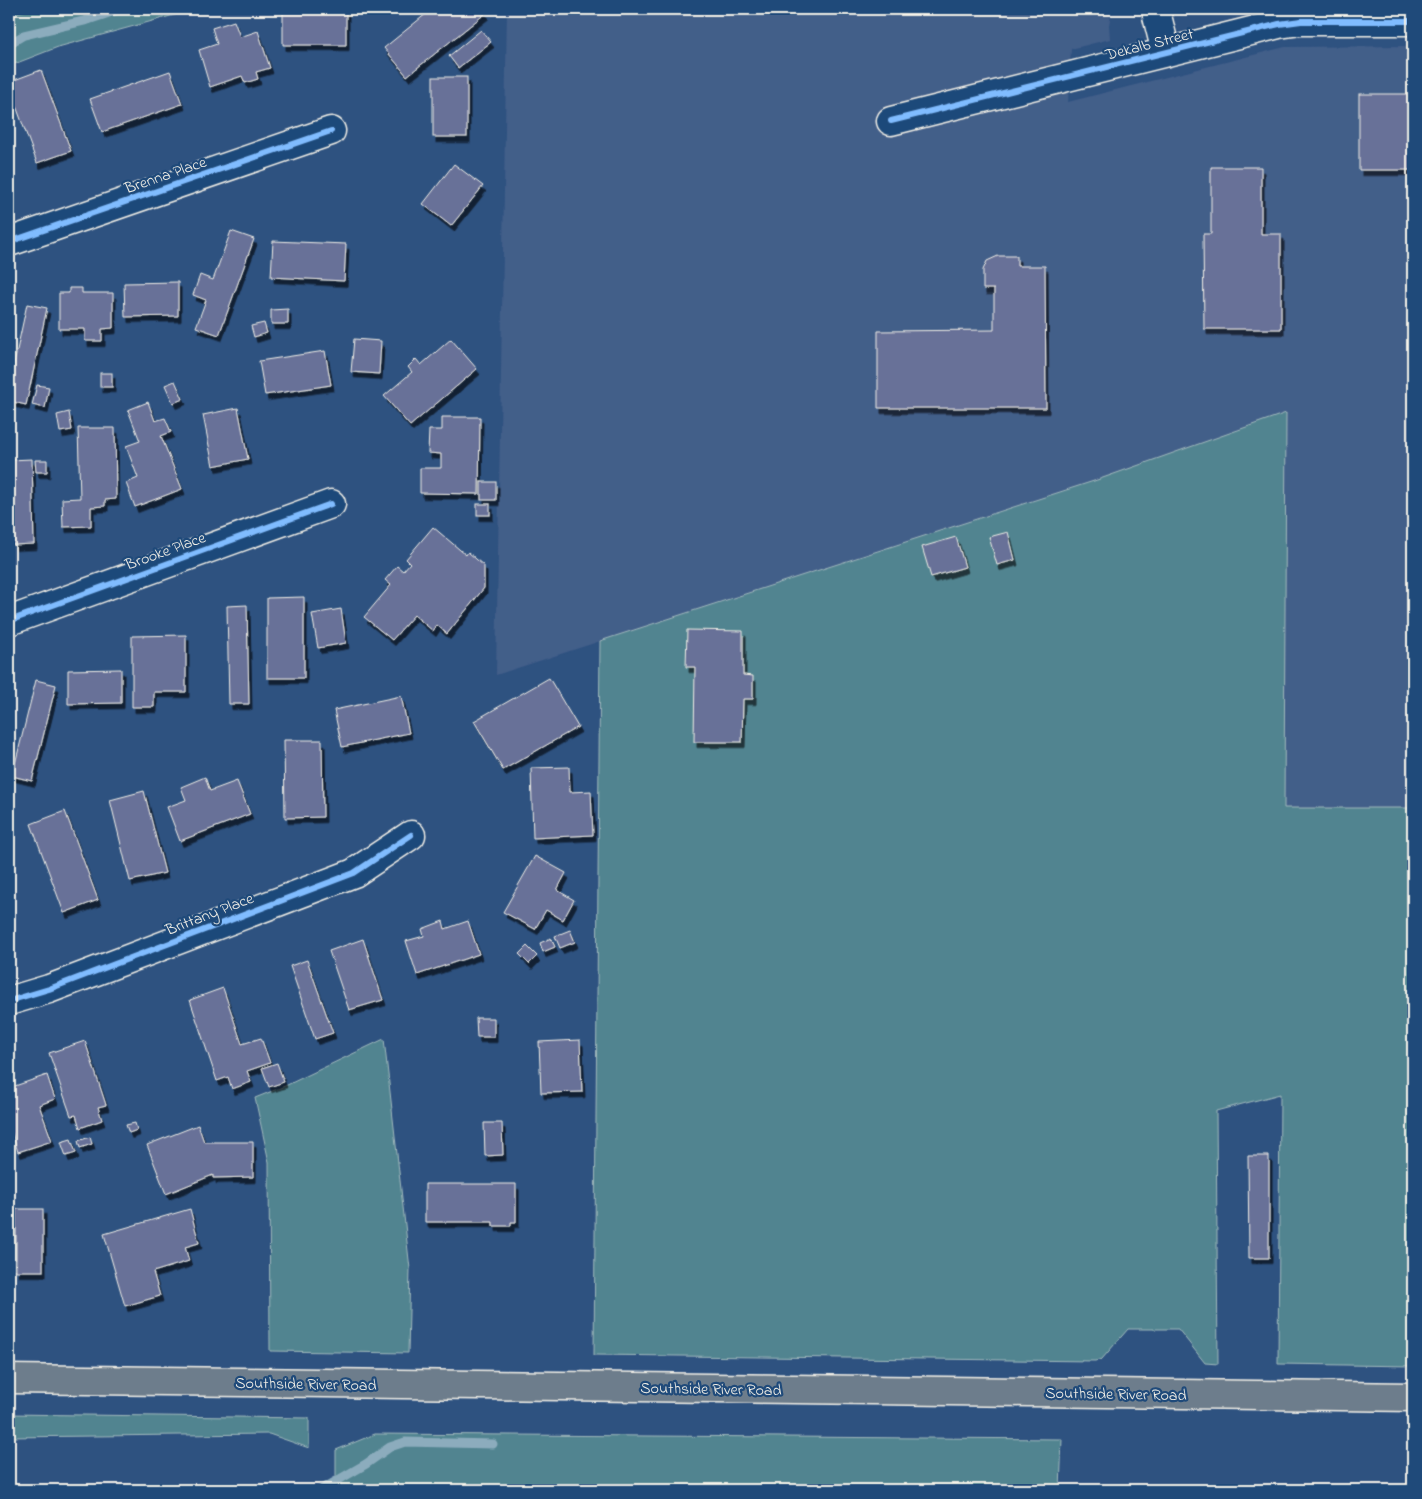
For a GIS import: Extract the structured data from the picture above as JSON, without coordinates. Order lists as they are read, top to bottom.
{
  "streets": {
    "main road": ["Southside River Road"],
    "street": [
      "Dekalb Street",
      "Brenna Place",
      "Brooke Place",
      "Brittany Place"
    ]
  }
}
